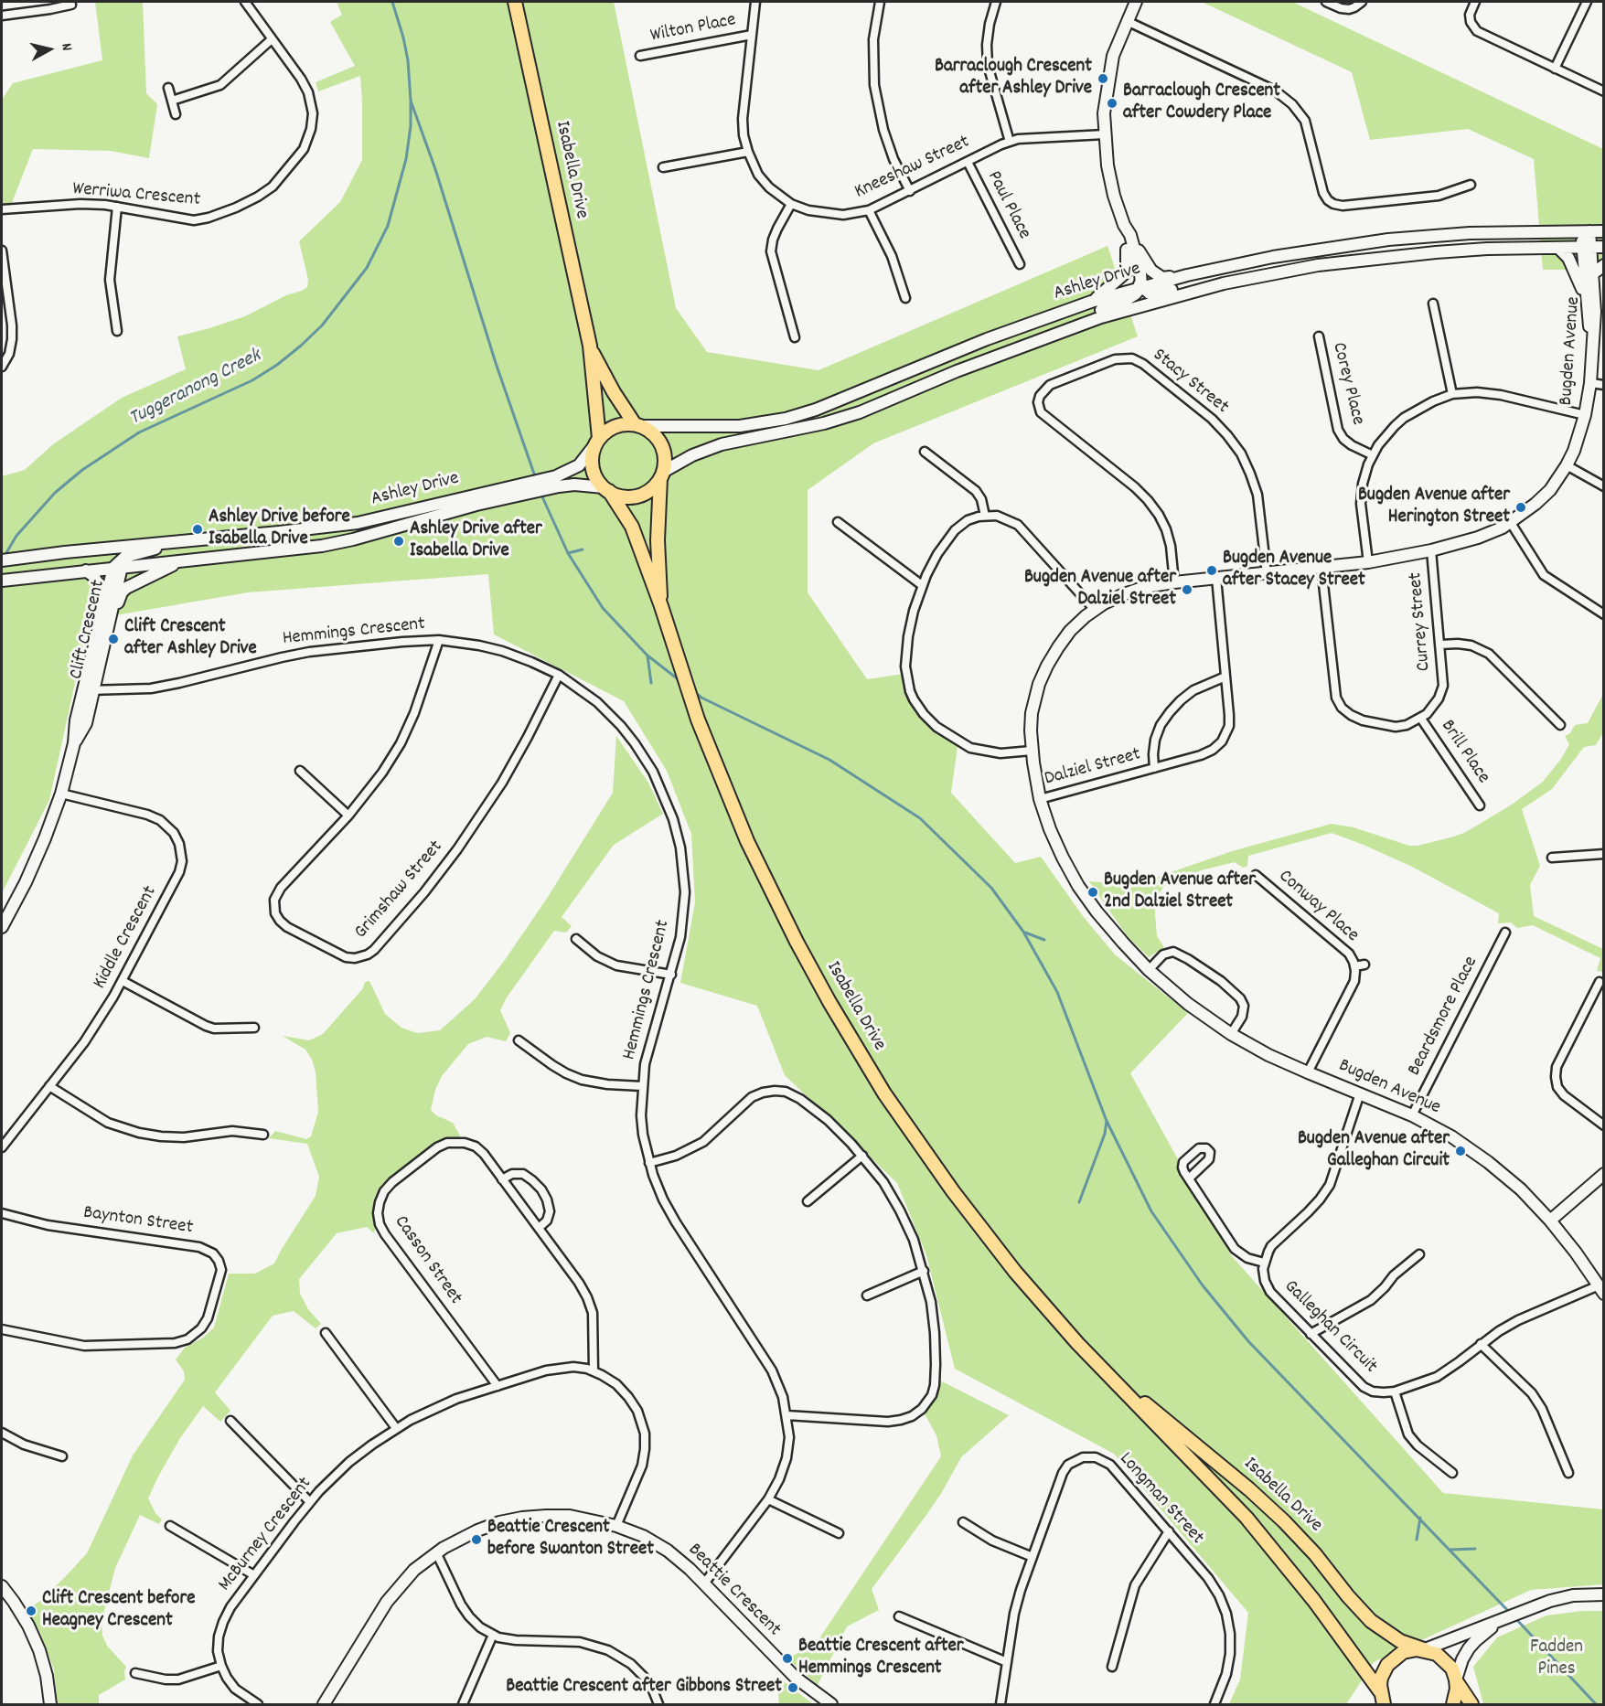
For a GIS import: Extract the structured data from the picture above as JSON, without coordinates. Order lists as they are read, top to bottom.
{
  "streets": {
    "main road": ["Isabella Drive"],
    "street": [
      "Wilton Place",
      "Kneeshaw Street",
      "Werriwa Crescent",
      "Paul Place",
      "Ashley Drive",
      "Bugden Avenue",
      "Stacy Street",
      "Corey Place",
      "Currey Street",
      "Clift Crescent",
      "Hemmings Crescent",
      "Brill Place",
      "Dalziel Street",
      "Grimshaw Street",
      "Conway Place",
      "Kiddle Crescent",
      "Beardsmore Place",
      "Baynton Street",
      "Casson Street",
      "Galleghan Circuit",
      "Longman Street",
      "McBurney Crescent",
      "Beattie Crescent"
    ]
  },
  "crossings": [
    ["Wilton Place", "Kneeshaw Street"],
    ["Kneeshaw Street", "Paul Place"],
    ["Isabella Drive", "Ashley Drive"],
    ["Ashley Drive", "Bugden Avenue"],
    ["Ashley Drive", "Clift Crescent"],
    ["Bugden Avenue", "Stacy Street"],
    ["Bugden Avenue", "Currey Street"],
    ["Bugden Avenue", "Dalziel Street"],
    ["Bugden Avenue", "Conway Place"],
    ["Bugden Avenue", "Beardsmore Place"],
    ["Bugden Avenue", "Galleghan Circuit"],
    ["Currey Street", "Brill Place"],
    ["Clift Crescent", "Hemmings Crescent"],
    ["Clift Crescent", "Kiddle Crescent"],
    ["Hemmings Crescent", "Grimshaw Street"],
    ["Hemmings Crescent", "Beattie Crescent"],
    ["Casson Street", "McBurney Crescent"],
    ["McBurney Crescent", "Beattie Crescent"]
  ],
  "water": ["Tuggeranong Creek"],
  "parks": ["Fadden Pines"],
  "places": [
    "Barraclough Crescent after Ashley Drive",
    "Barraclough Crescent after Cowdery Place",
    "Bugden Avenue after Herington Street",
    "Ashley Drive before Isabella Drive",
    "Ashley Drive after Isabella Drive",
    "Bugden Avenue after Stacey Street",
    "Bugden Avenue after Dalziel Street",
    "Clift Crescent after Ashley Drive",
    "Bugden Avenue after 2nd Dalziel Street",
    "Bugden Avenue after Galleghan Circuit",
    "Beattie Crescent before Swanton Street",
    "Clift Crescent before Heagney Crescent",
    "Beattie Crescent after Hemmings Crescent",
    "Beattie Crescent after Gibbons Street"
  ],
  "north": "right"
}
